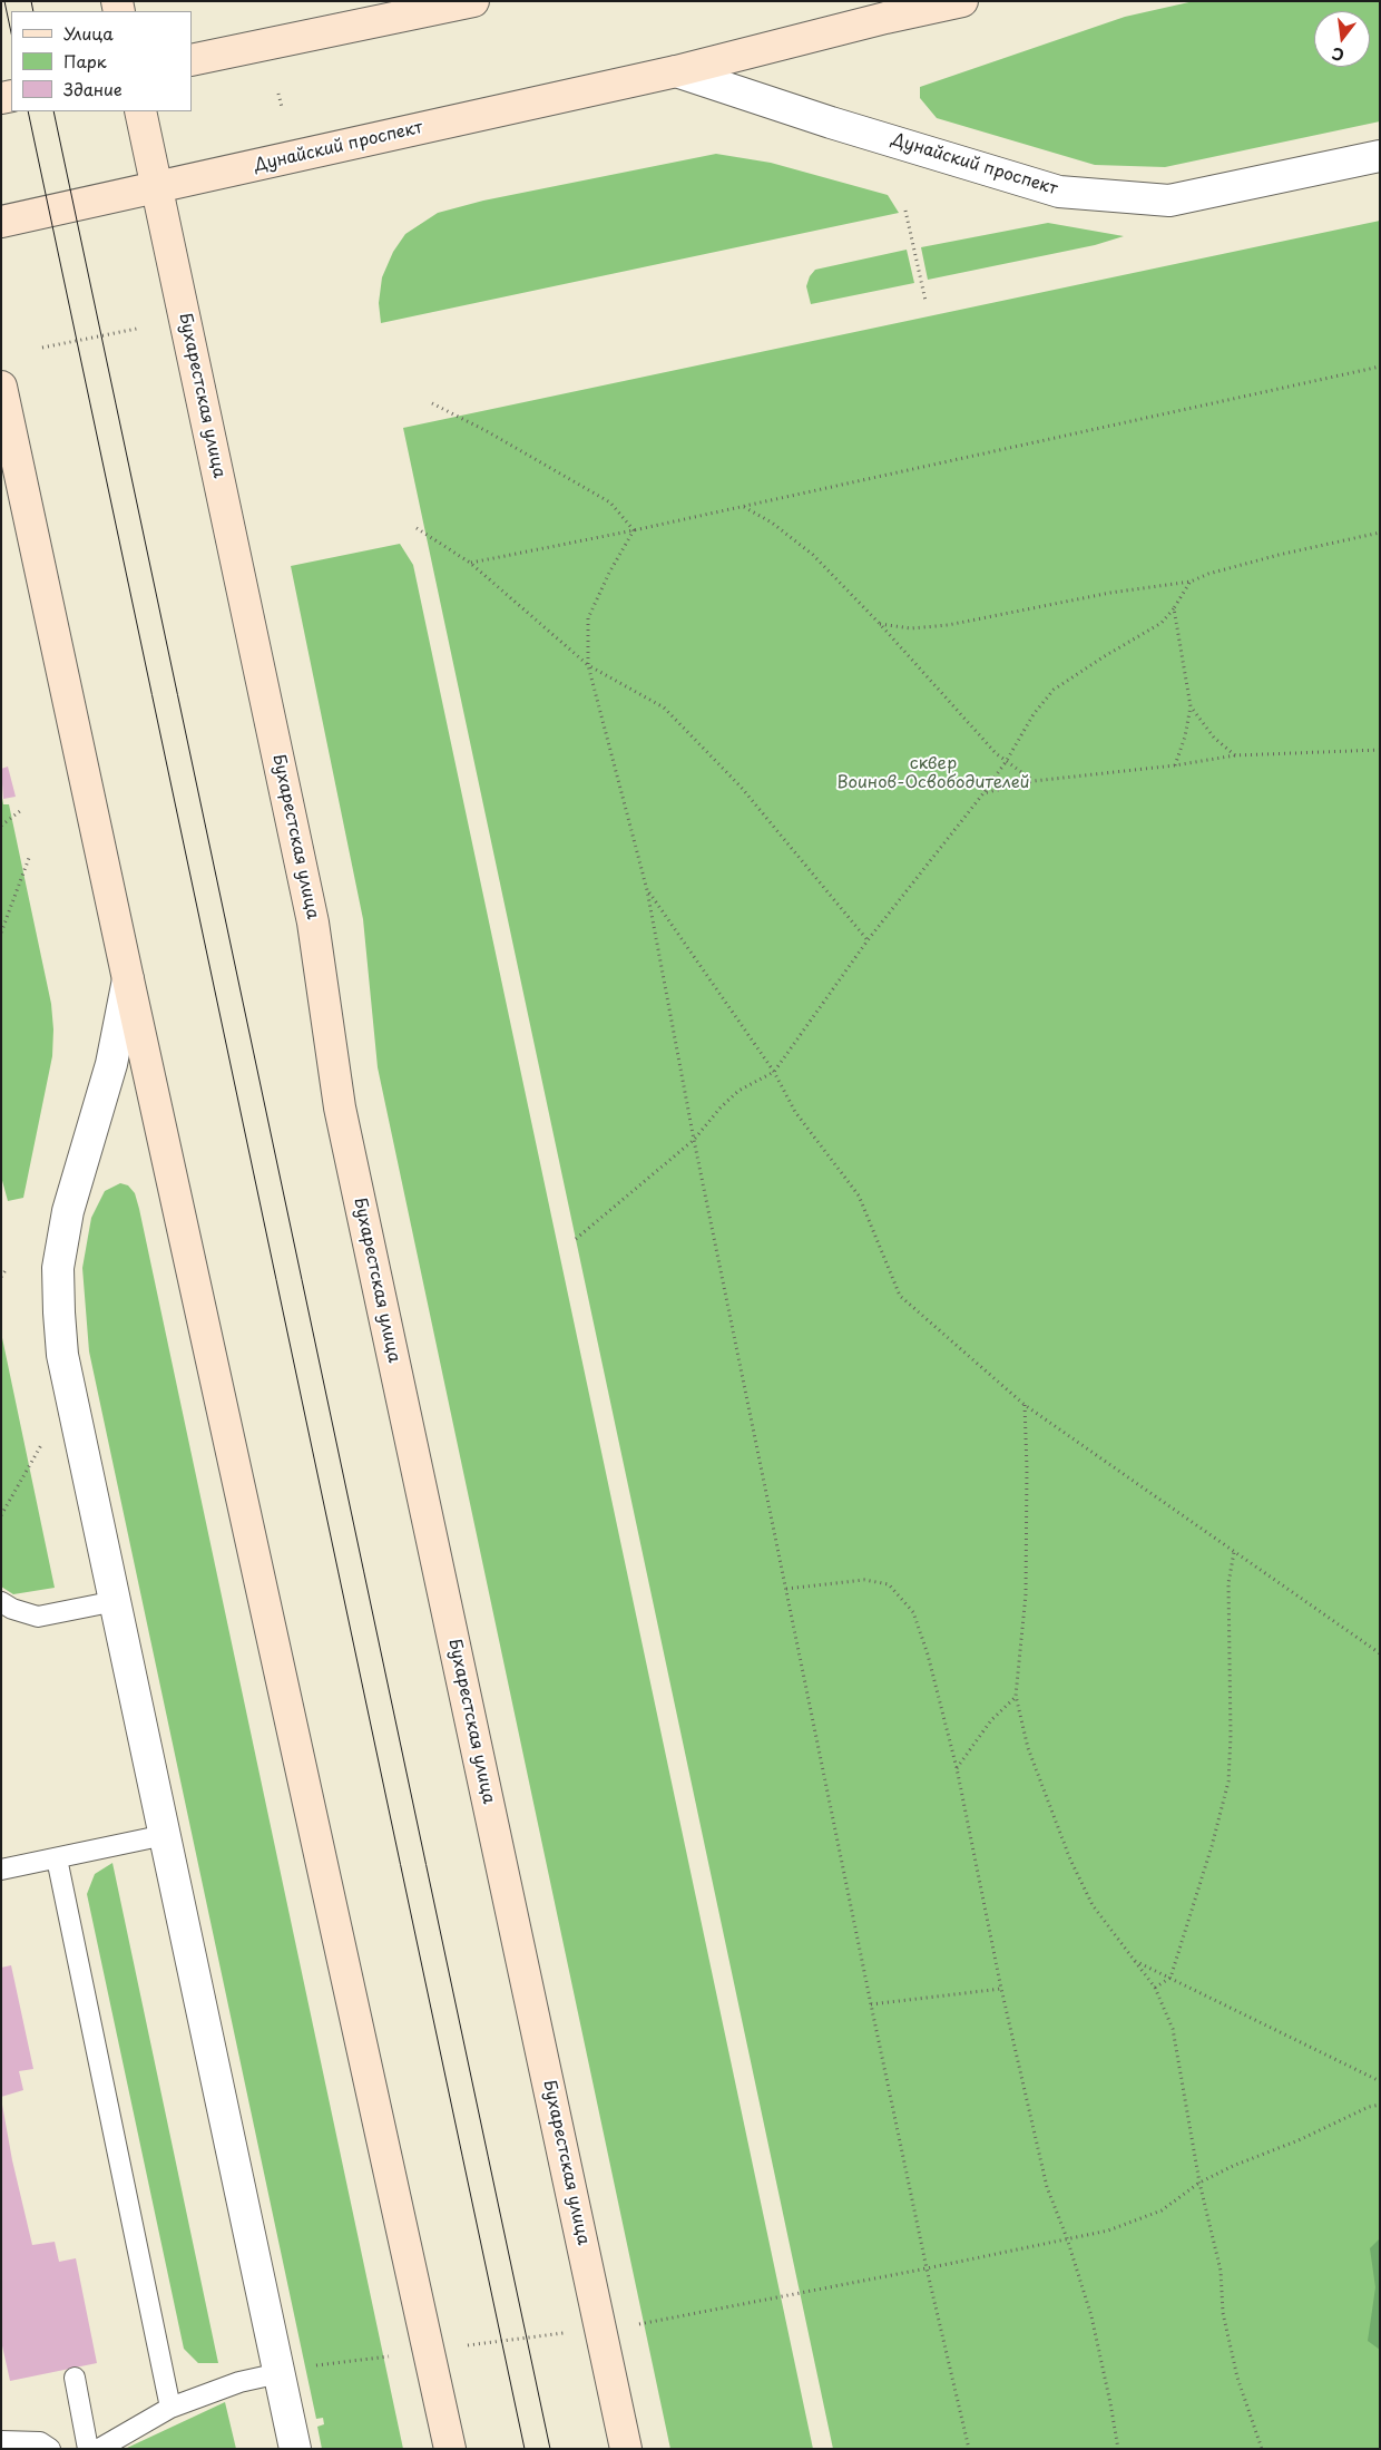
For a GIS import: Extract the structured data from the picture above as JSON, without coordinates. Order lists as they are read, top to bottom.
{
  "streets": {
    "main road": ["Дунайский проспект", "Бухарестская улица"]
  },
  "crossings": [
    ["Дунайский проспект", "Бухарестская улица"]
  ],
  "parks": ["сквер Воинов-Освободителей"],
  "legend": ["Улица", "Парк", "Здание"],
  "north": "bottom"
}
